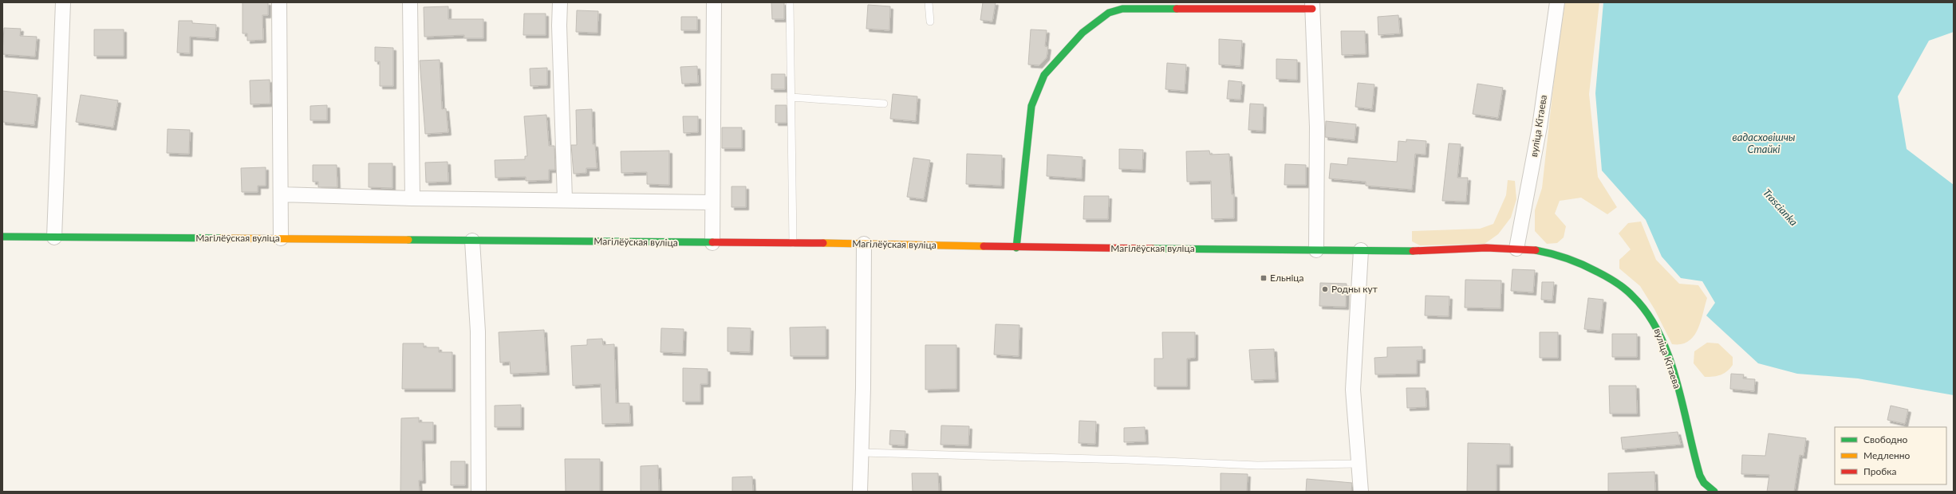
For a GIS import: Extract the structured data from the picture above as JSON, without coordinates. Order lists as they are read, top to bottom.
{
  "streets": {
    "main road": ["вуліца Кітаева", "Магілёўская вуліца"]
  },
  "crossings": [
    ["вуліца Кітаева", "Магілёўская вуліца"]
  ],
  "water": ["вадасховішчы Стайкі", "Trascianka"],
  "places": {
    "transit": ["Ельніца"],
    "other": ["Родны кут"]
  },
  "legend": ["Свободно", "Медленно", "Пробка"]
}
